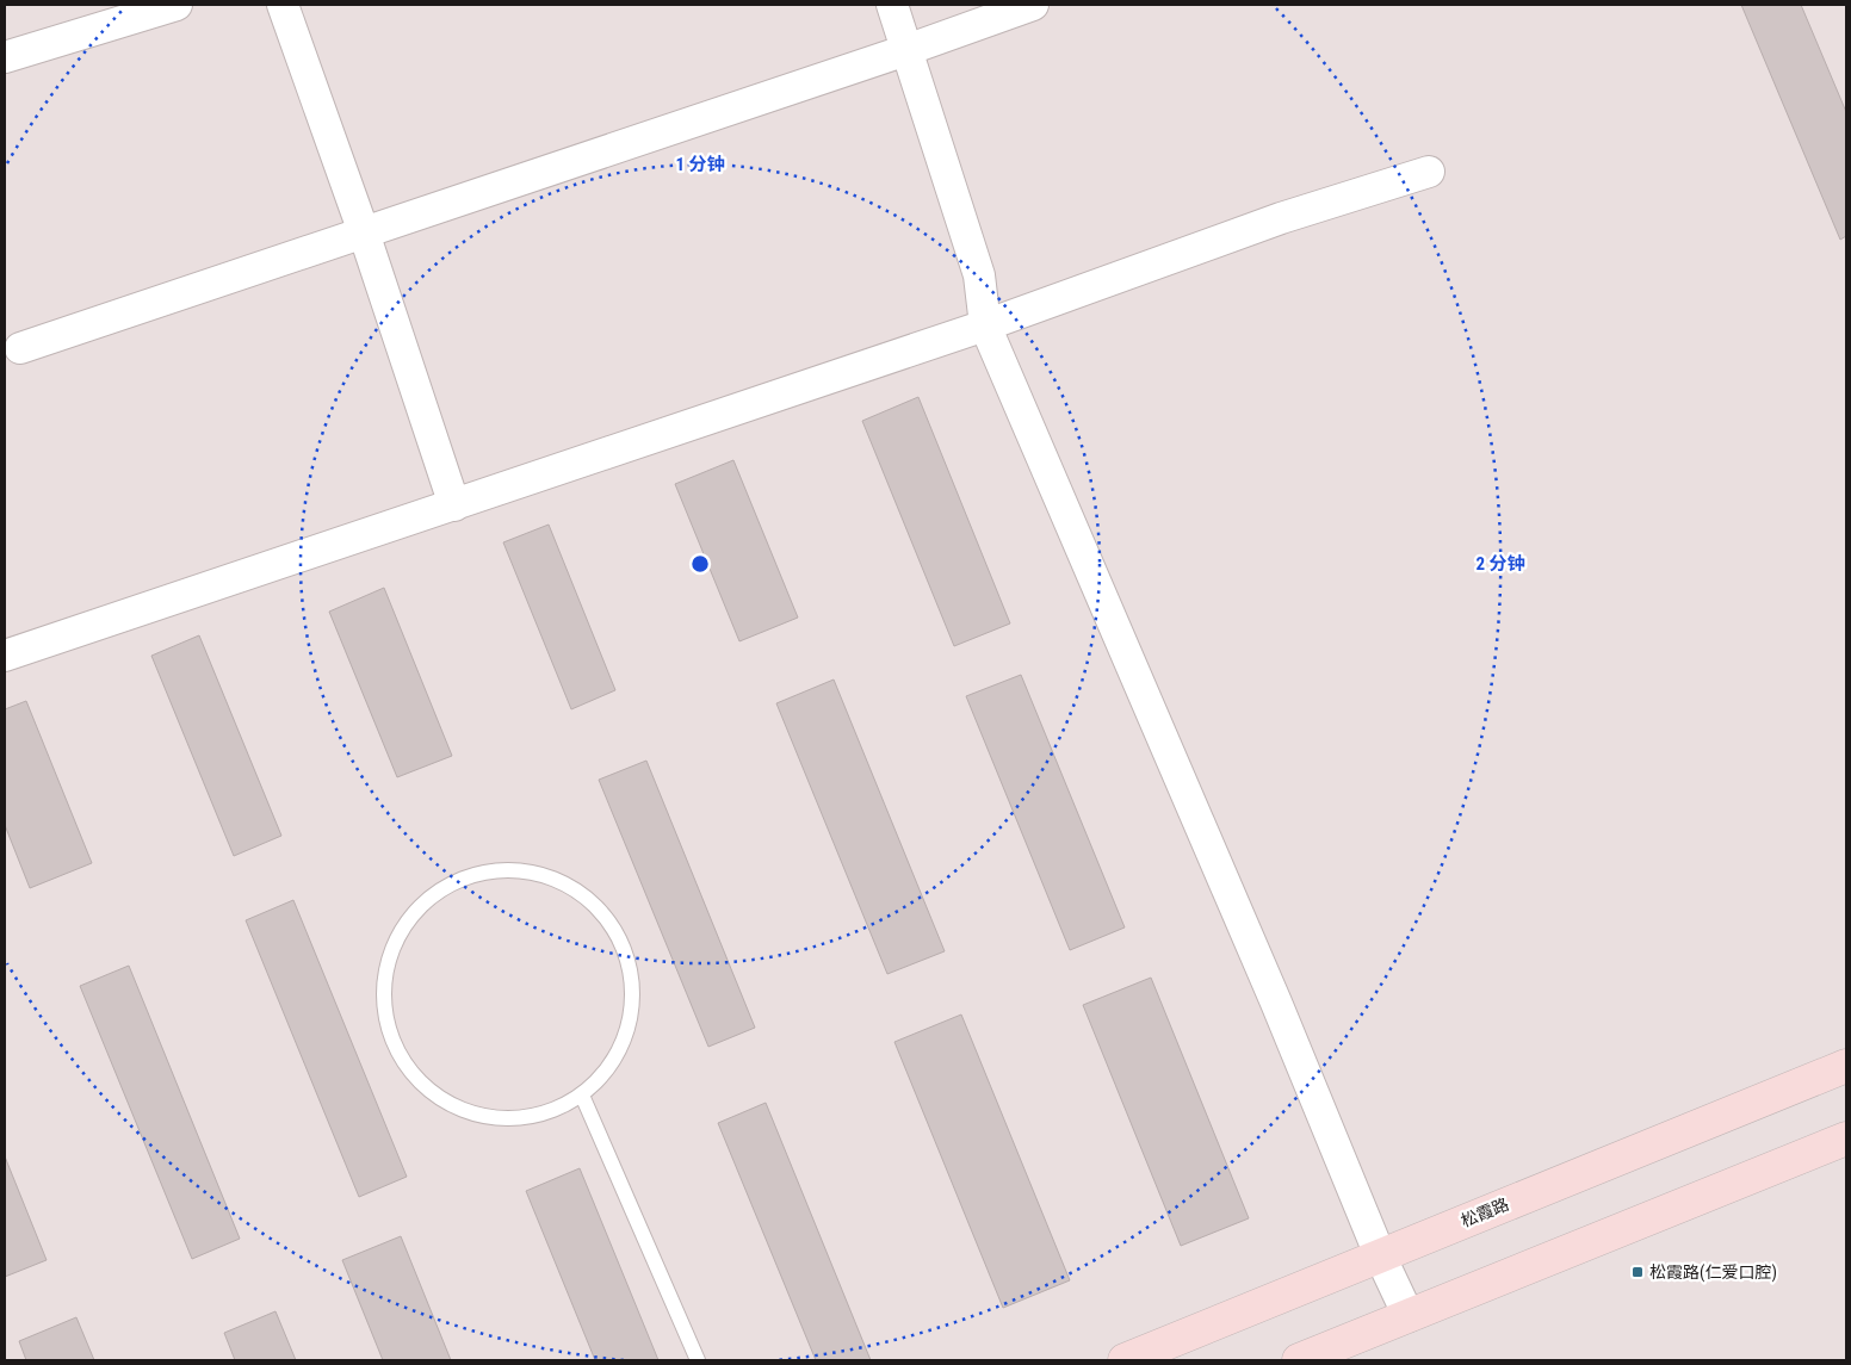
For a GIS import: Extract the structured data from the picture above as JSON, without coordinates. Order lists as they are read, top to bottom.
{
  "streets": {
    "main road": ["松霞路"]
  },
  "places": {
    "transit": ["松霞路(仁爱口腔)"]
  },
  "rings": ["1 分钟", "2 分钟"]
}
